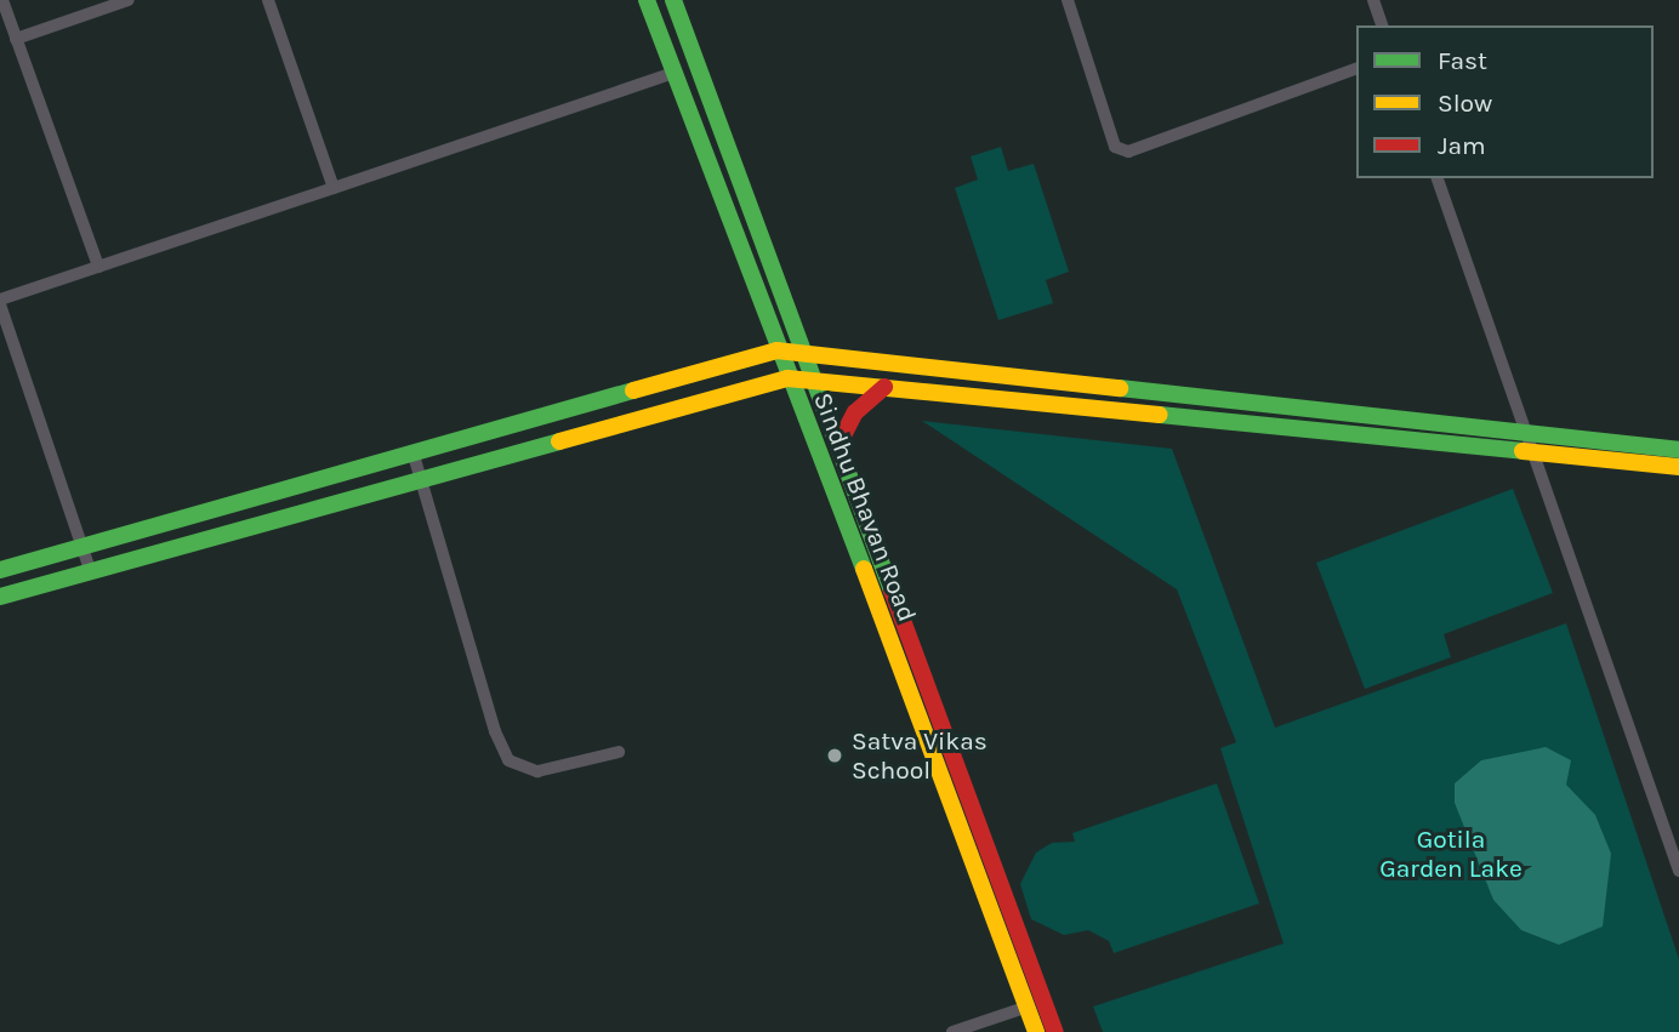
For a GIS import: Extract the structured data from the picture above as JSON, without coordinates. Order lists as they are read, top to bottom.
{
  "streets": {
    "main road": ["Sindhu Bhavan Road"]
  },
  "parks": ["Gotila Garden Lake"],
  "places": ["Satva Vikas School"],
  "legend": ["Fast", "Slow", "Jam"]
}
